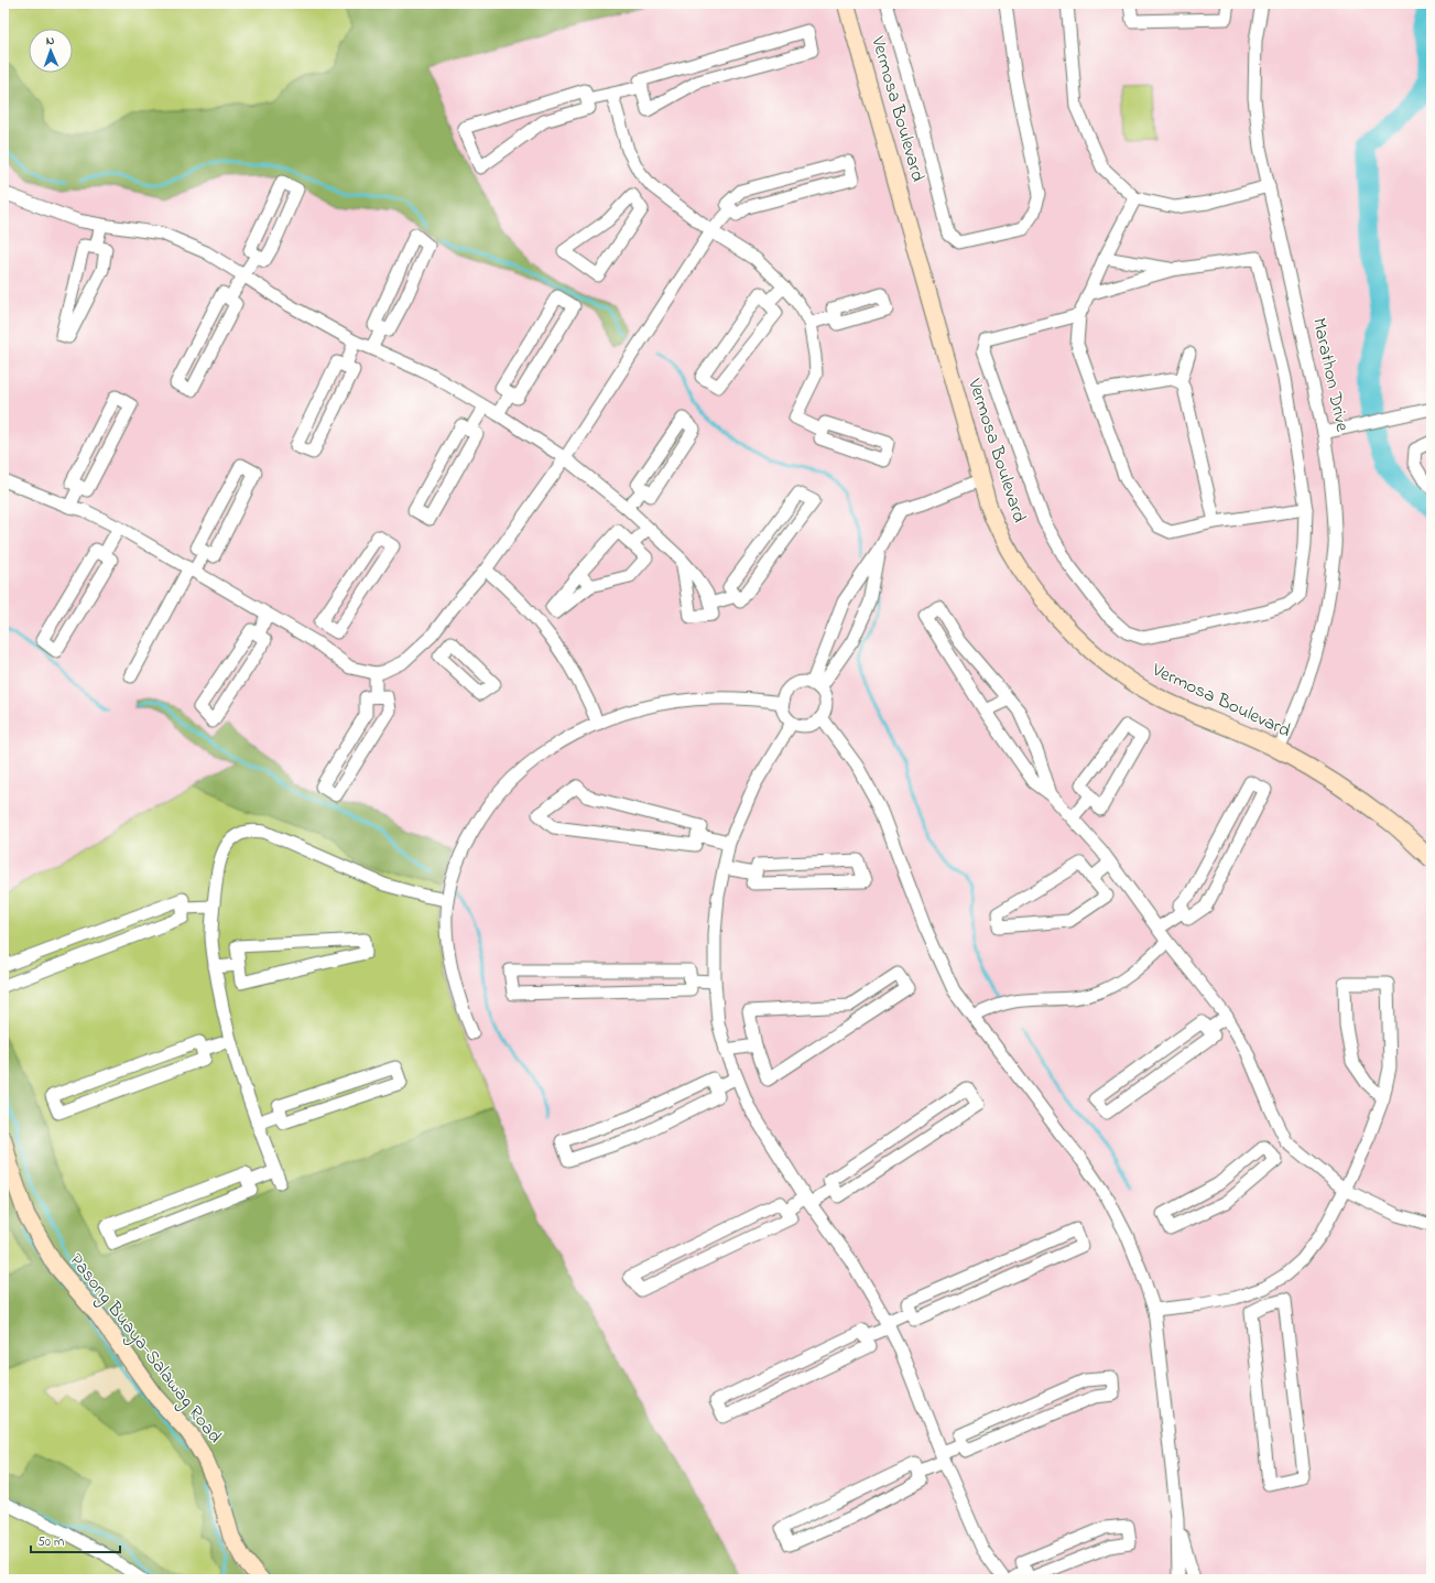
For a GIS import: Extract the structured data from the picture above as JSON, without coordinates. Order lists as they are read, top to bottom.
{
  "streets": {
    "main road": ["Vermosa Boulevard", "Pasong Buaya-Salawag Road"],
    "street": ["Marathon Drive"]
  },
  "crossings": [
    ["Vermosa Boulevard", "Marathon Drive"]
  ],
  "scale_bar": "50 m",
  "north": "top"
}
